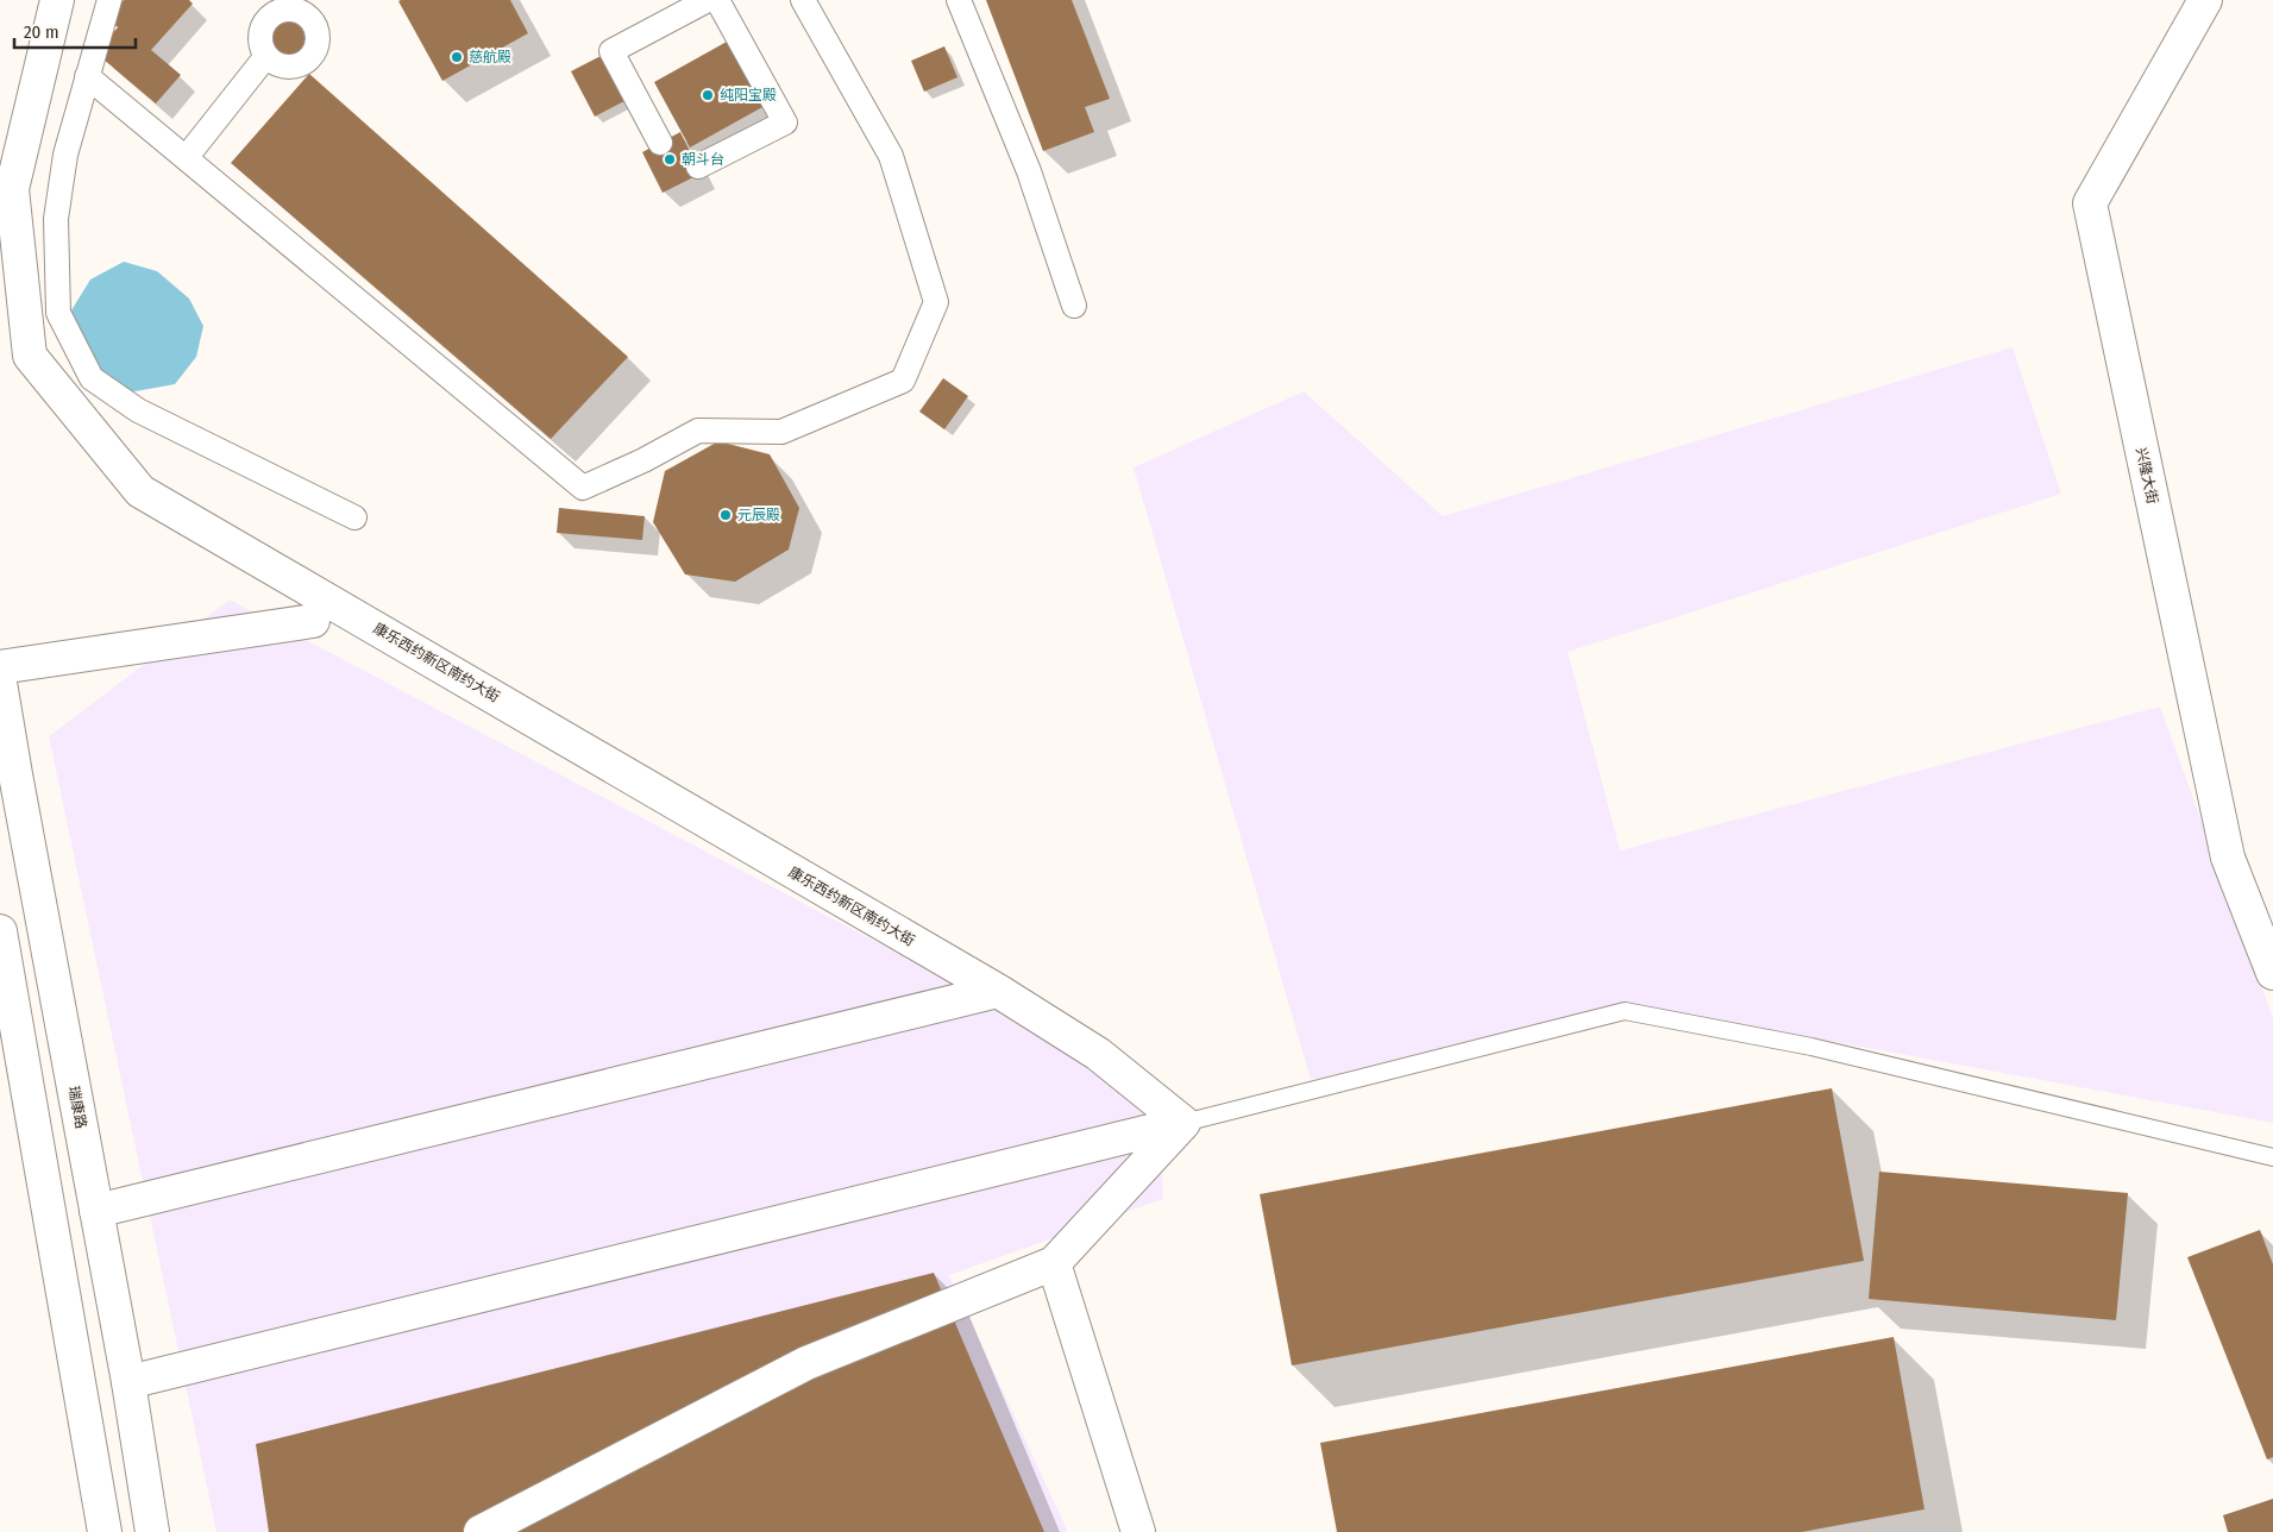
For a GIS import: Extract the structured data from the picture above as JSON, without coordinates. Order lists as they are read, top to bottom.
{
  "streets": {
    "street": ["兴隆大街", "康乐西约新区南约大街", "瑞康路"]
  },
  "places": [
    "慈航殿",
    "纯阳宝殿",
    "朝斗台",
    "元辰殿"
  ],
  "scale_bar": "20 m"
}
